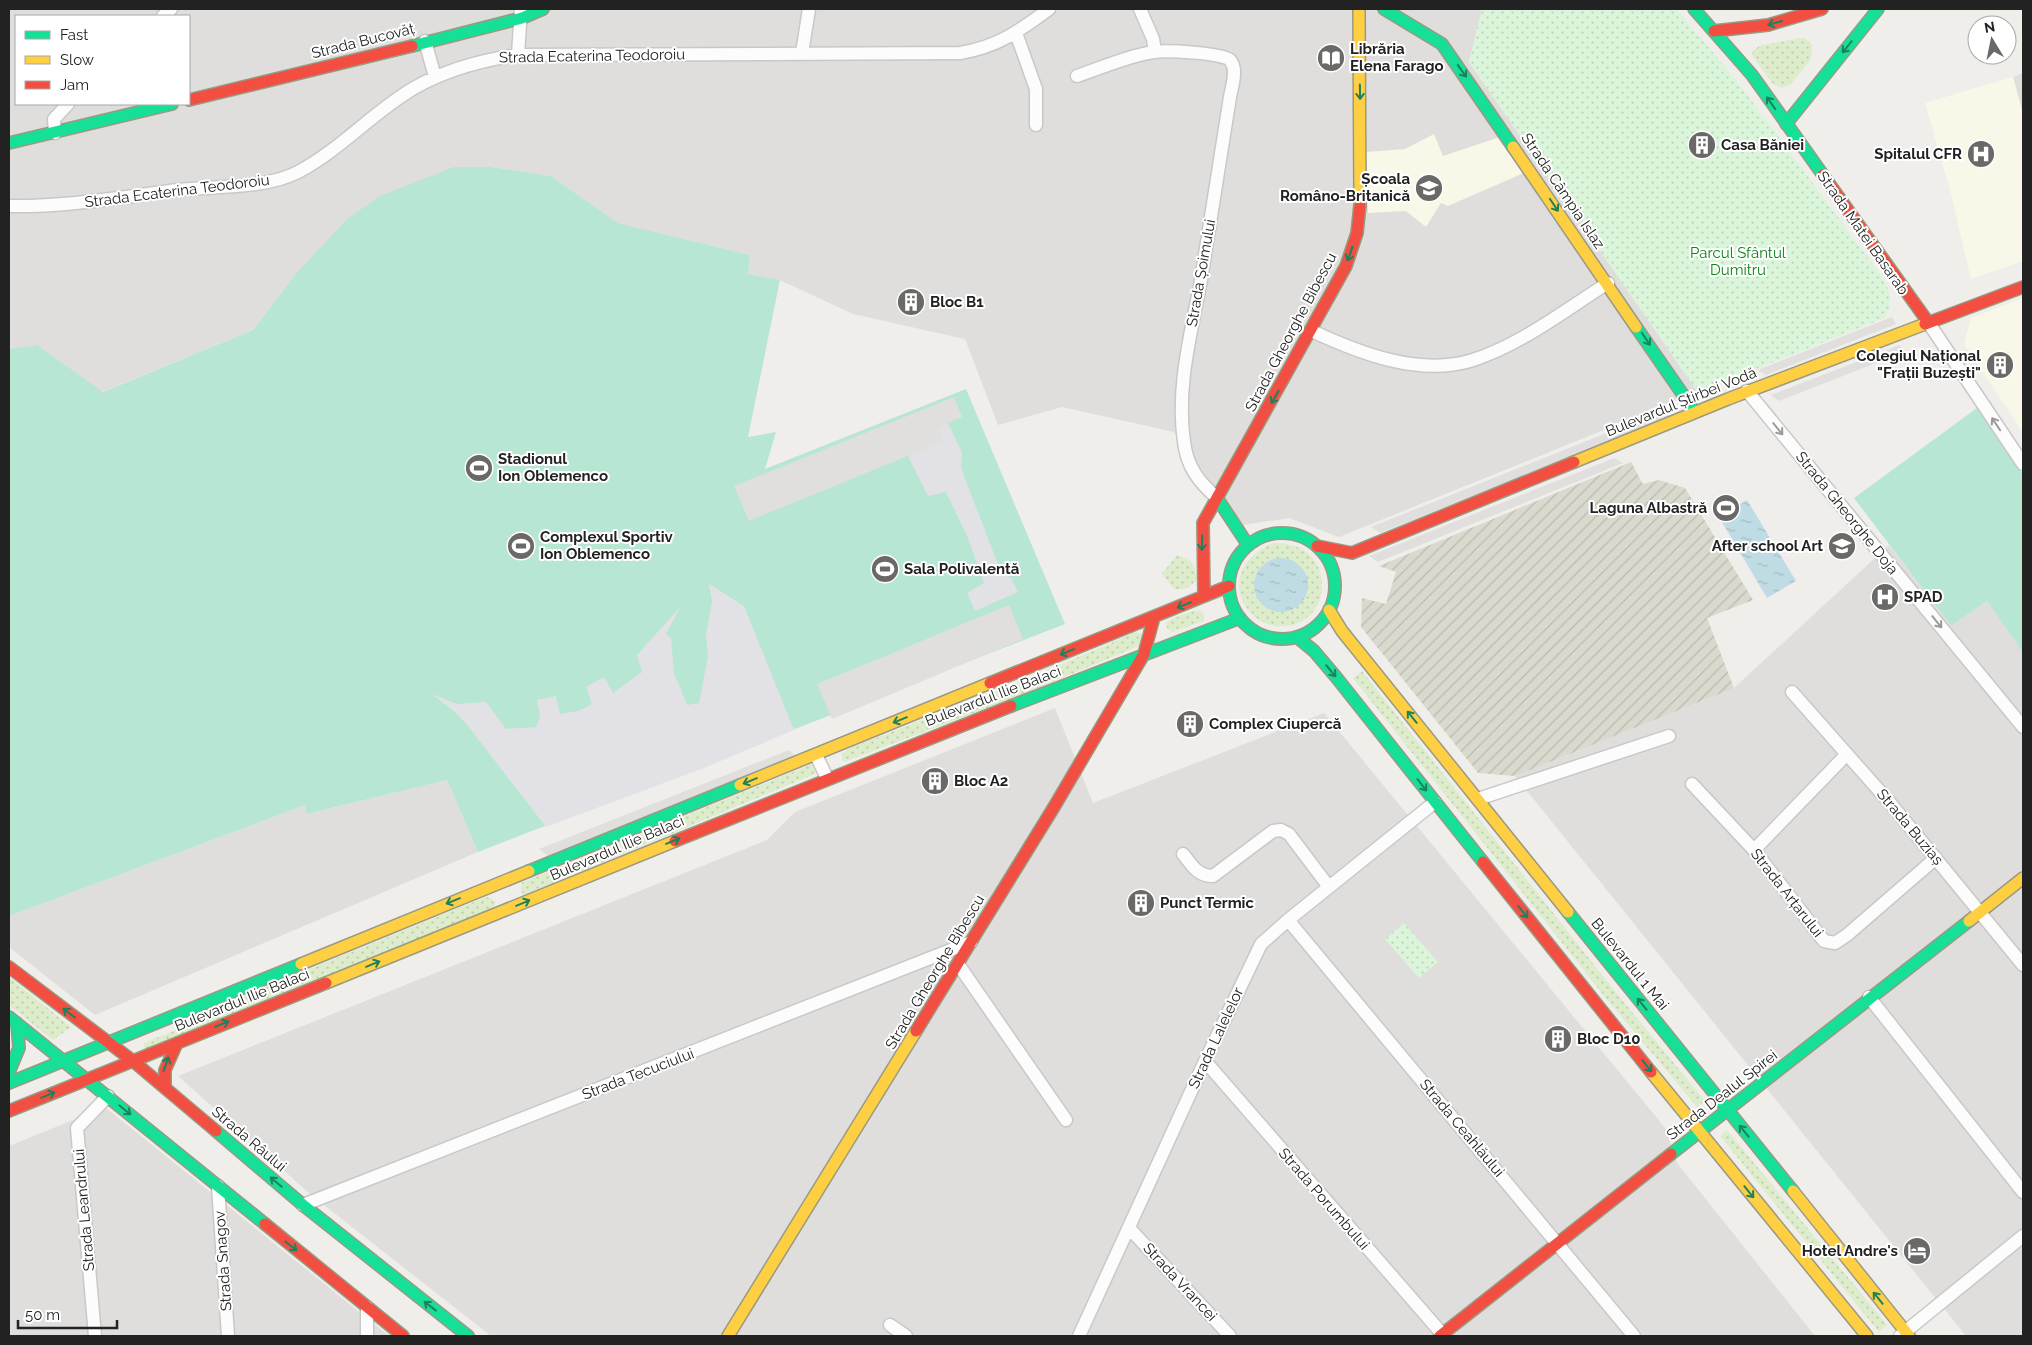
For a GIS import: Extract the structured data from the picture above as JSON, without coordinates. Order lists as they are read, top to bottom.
{
  "streets": {
    "main road": [
      "Strada Bucovăț",
      "Strada Câmpia Islaz",
      "Strada Matei Basarab",
      "Strada Șoimului",
      "Strada Gheorghe Bibescu",
      "Bulevardul Știrbei Vodă",
      "Bulevardul Ilie Balaci",
      "Bulevardul 1 Mai",
      "Strada Dealul Spirei",
      "Strada Râului"
    ],
    "street": [
      "Strada Ecaterina Teodoroiu",
      "Strada Gheorghe Doja",
      "Strada Buziaș",
      "Strada Arțarului",
      "Strada Lalelelor",
      "Strada Tecuciului",
      "Strada Ceahlăului",
      "Strada Porumbului",
      "Strada Leandrului",
      "Strada Snagov",
      "Strada Vrancei"
    ]
  },
  "crossings": [
    ["Strada Câmpia Islaz", "Bulevardul Știrbei Vodă"],
    ["Strada Matei Basarab", "Bulevardul Știrbei Vodă"],
    ["Strada Șoimului", "Strada Gheorghe Bibescu"],
    ["Strada Șoimului", "Bulevardul Ilie Balaci"],
    ["Strada Șoimului", "Bulevardul 1 Mai"],
    ["Strada Gheorghe Bibescu", "Bulevardul Ilie Balaci"],
    ["Strada Gheorghe Bibescu", "Strada Tecuciului"],
    ["Bulevardul Știrbei Vodă", "Strada Gheorghe Doja"],
    ["Bulevardul Ilie Balaci", "Bulevardul 1 Mai"],
    ["Bulevardul Ilie Balaci", "Strada Râului"],
    ["Strada Buziaș", "Strada Arțarului"],
    ["Strada Buziaș", "Strada Dealul Spirei"],
    ["Bulevardul 1 Mai", "Strada Dealul Spirei"],
    ["Strada Lalelelor", "Strada Ceahlăului"],
    ["Strada Lalelelor", "Strada Porumbului"],
    ["Strada Lalelelor", "Strada Vrancei"],
    ["Strada Tecuciului", "Strada Râului"],
    ["Strada Dealul Spirei", "Strada Ceahlăului"],
    ["Strada Dealul Spirei", "Strada Porumbului"]
  ],
  "one_way": [
    "Strada Câmpia Islaz",
    "Strada Matei Basarab",
    "Strada Gheorghe Bibescu",
    "Strada Gheorghe Doja"
  ],
  "parks": ["Parcul Sfântul Dumitru"],
  "places": {
    "library": ["Librăria Elena Farago"],
    "building": [
      "Casa Băniei",
      "Bloc B1",
      "Colegiul Național \"Frații Buzești\"",
      "Complex Ciupercă",
      "Bloc A2",
      "Punct Termic",
      "Bloc D10"
    ],
    "hospital": ["Spitalul CFR", "SPAD"],
    "school or university": ["Școala Româno-Britanică", "After school Art"],
    "sports": [
      "Stadionul Ion Oblemenco",
      "Laguna Albastră",
      "Complexul Sportiv Ion Oblemenco",
      "Sala Polivalentă"
    ],
    "hotel": ["Hotel Andre's"]
  },
  "legend": ["Fast", "Slow", "Jam"],
  "scale_bar": "50 m",
  "north": "top"
}
